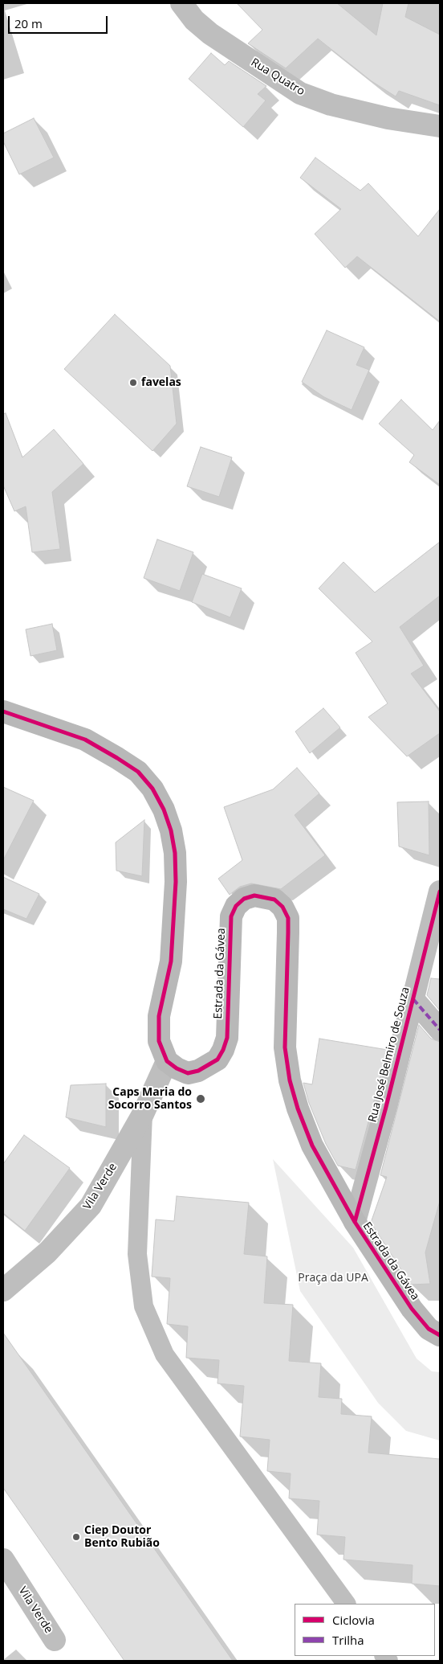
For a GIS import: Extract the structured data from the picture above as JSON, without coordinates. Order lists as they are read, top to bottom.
{
  "streets": {
    "street": [
      "Rua Quatro",
      "Estrada da Gávea",
      "Rua José Belmiro de Souza",
      "Vila Verde"
    ]
  },
  "crossings": [
    ["Estrada da Gávea", "Rua José Belmiro de Souza"],
    ["Estrada da Gávea", "Vila Verde"]
  ],
  "parks": ["Praça da UPA"],
  "places": ["favelas", "Caps Maria do Socorro Santos", "Ciep Doutor Bento Rubião"],
  "legend": ["Ciclovia", "Trilha"],
  "scale_bar": "20 m"
}
